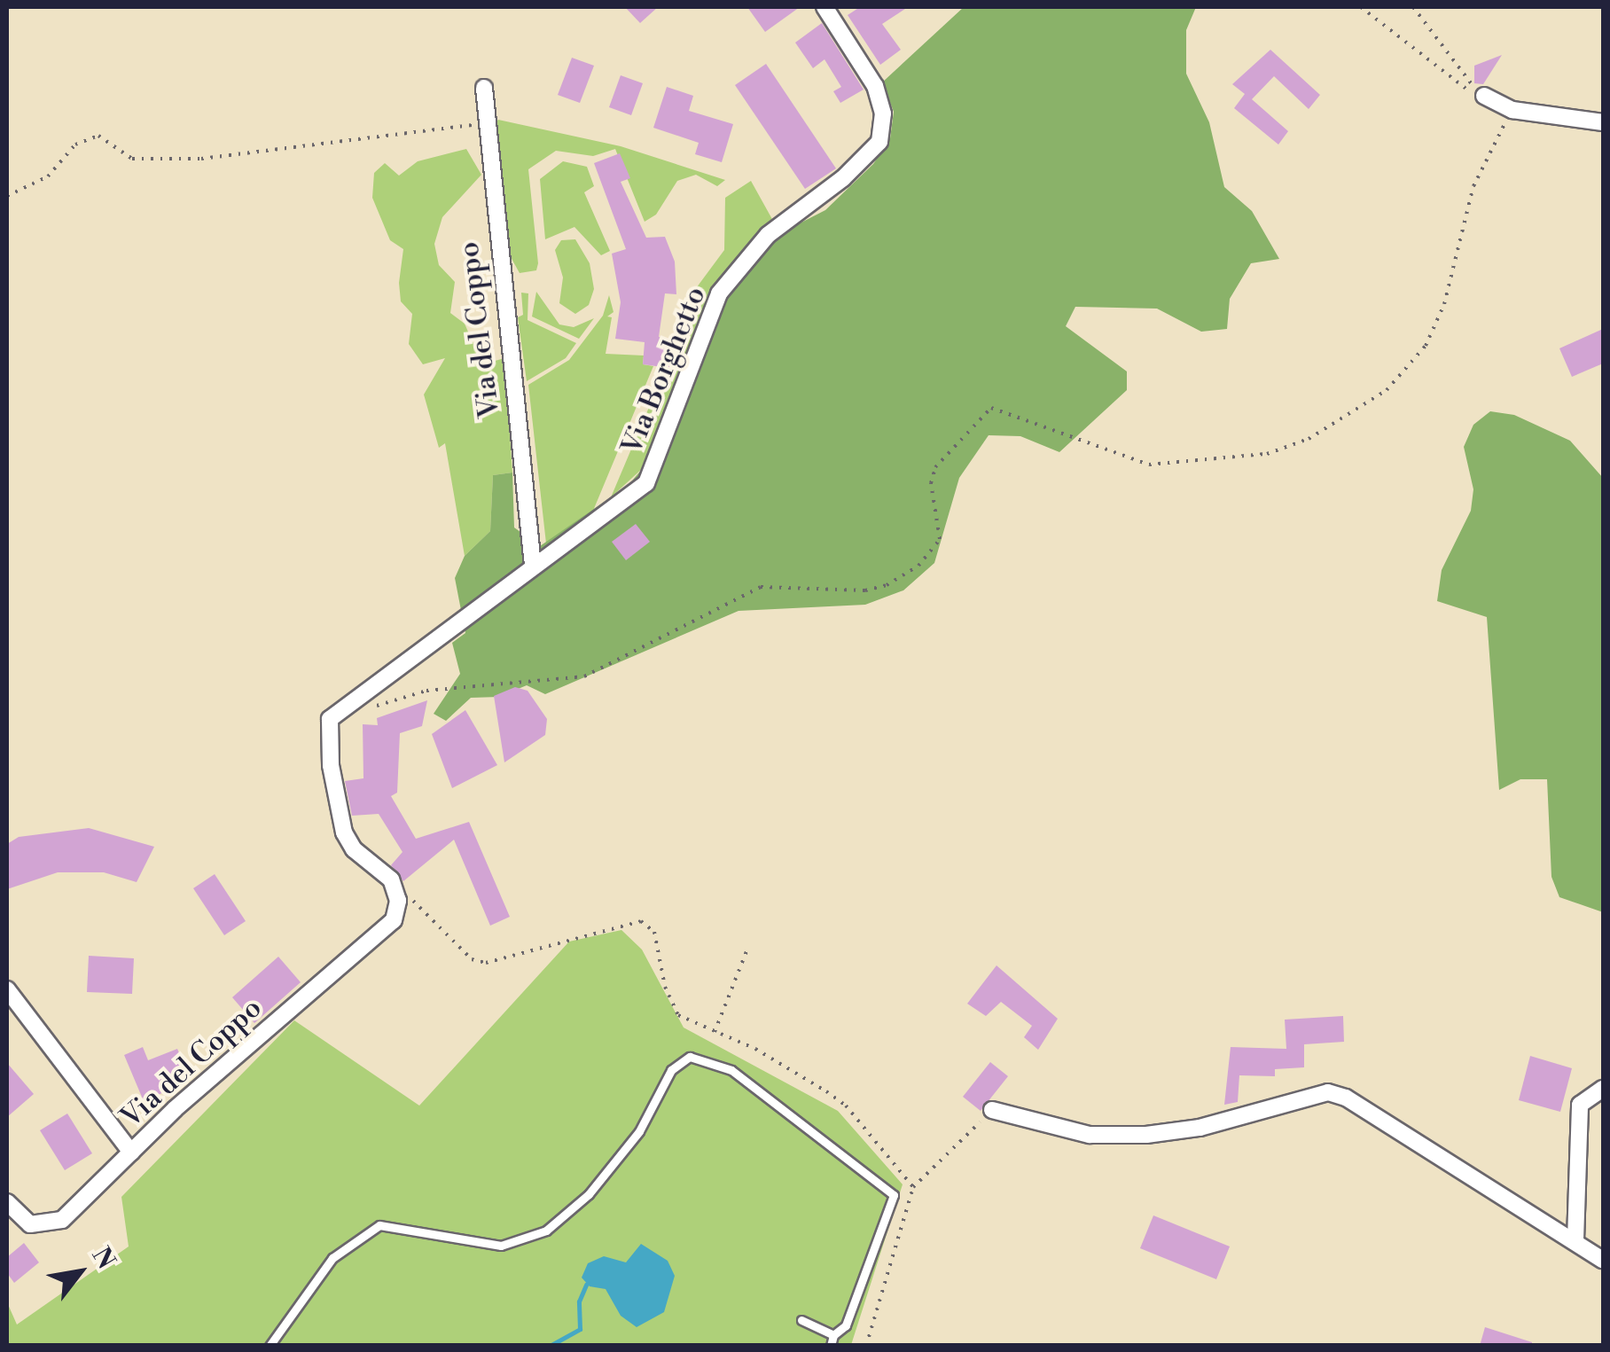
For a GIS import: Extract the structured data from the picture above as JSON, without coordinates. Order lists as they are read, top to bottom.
{
  "streets": {
    "street": ["Via del Coppo", "Via Borghetto"]
  },
  "crossings": [
    ["Via del Coppo", "Via Borghetto"]
  ],
  "north": "top right"
}
